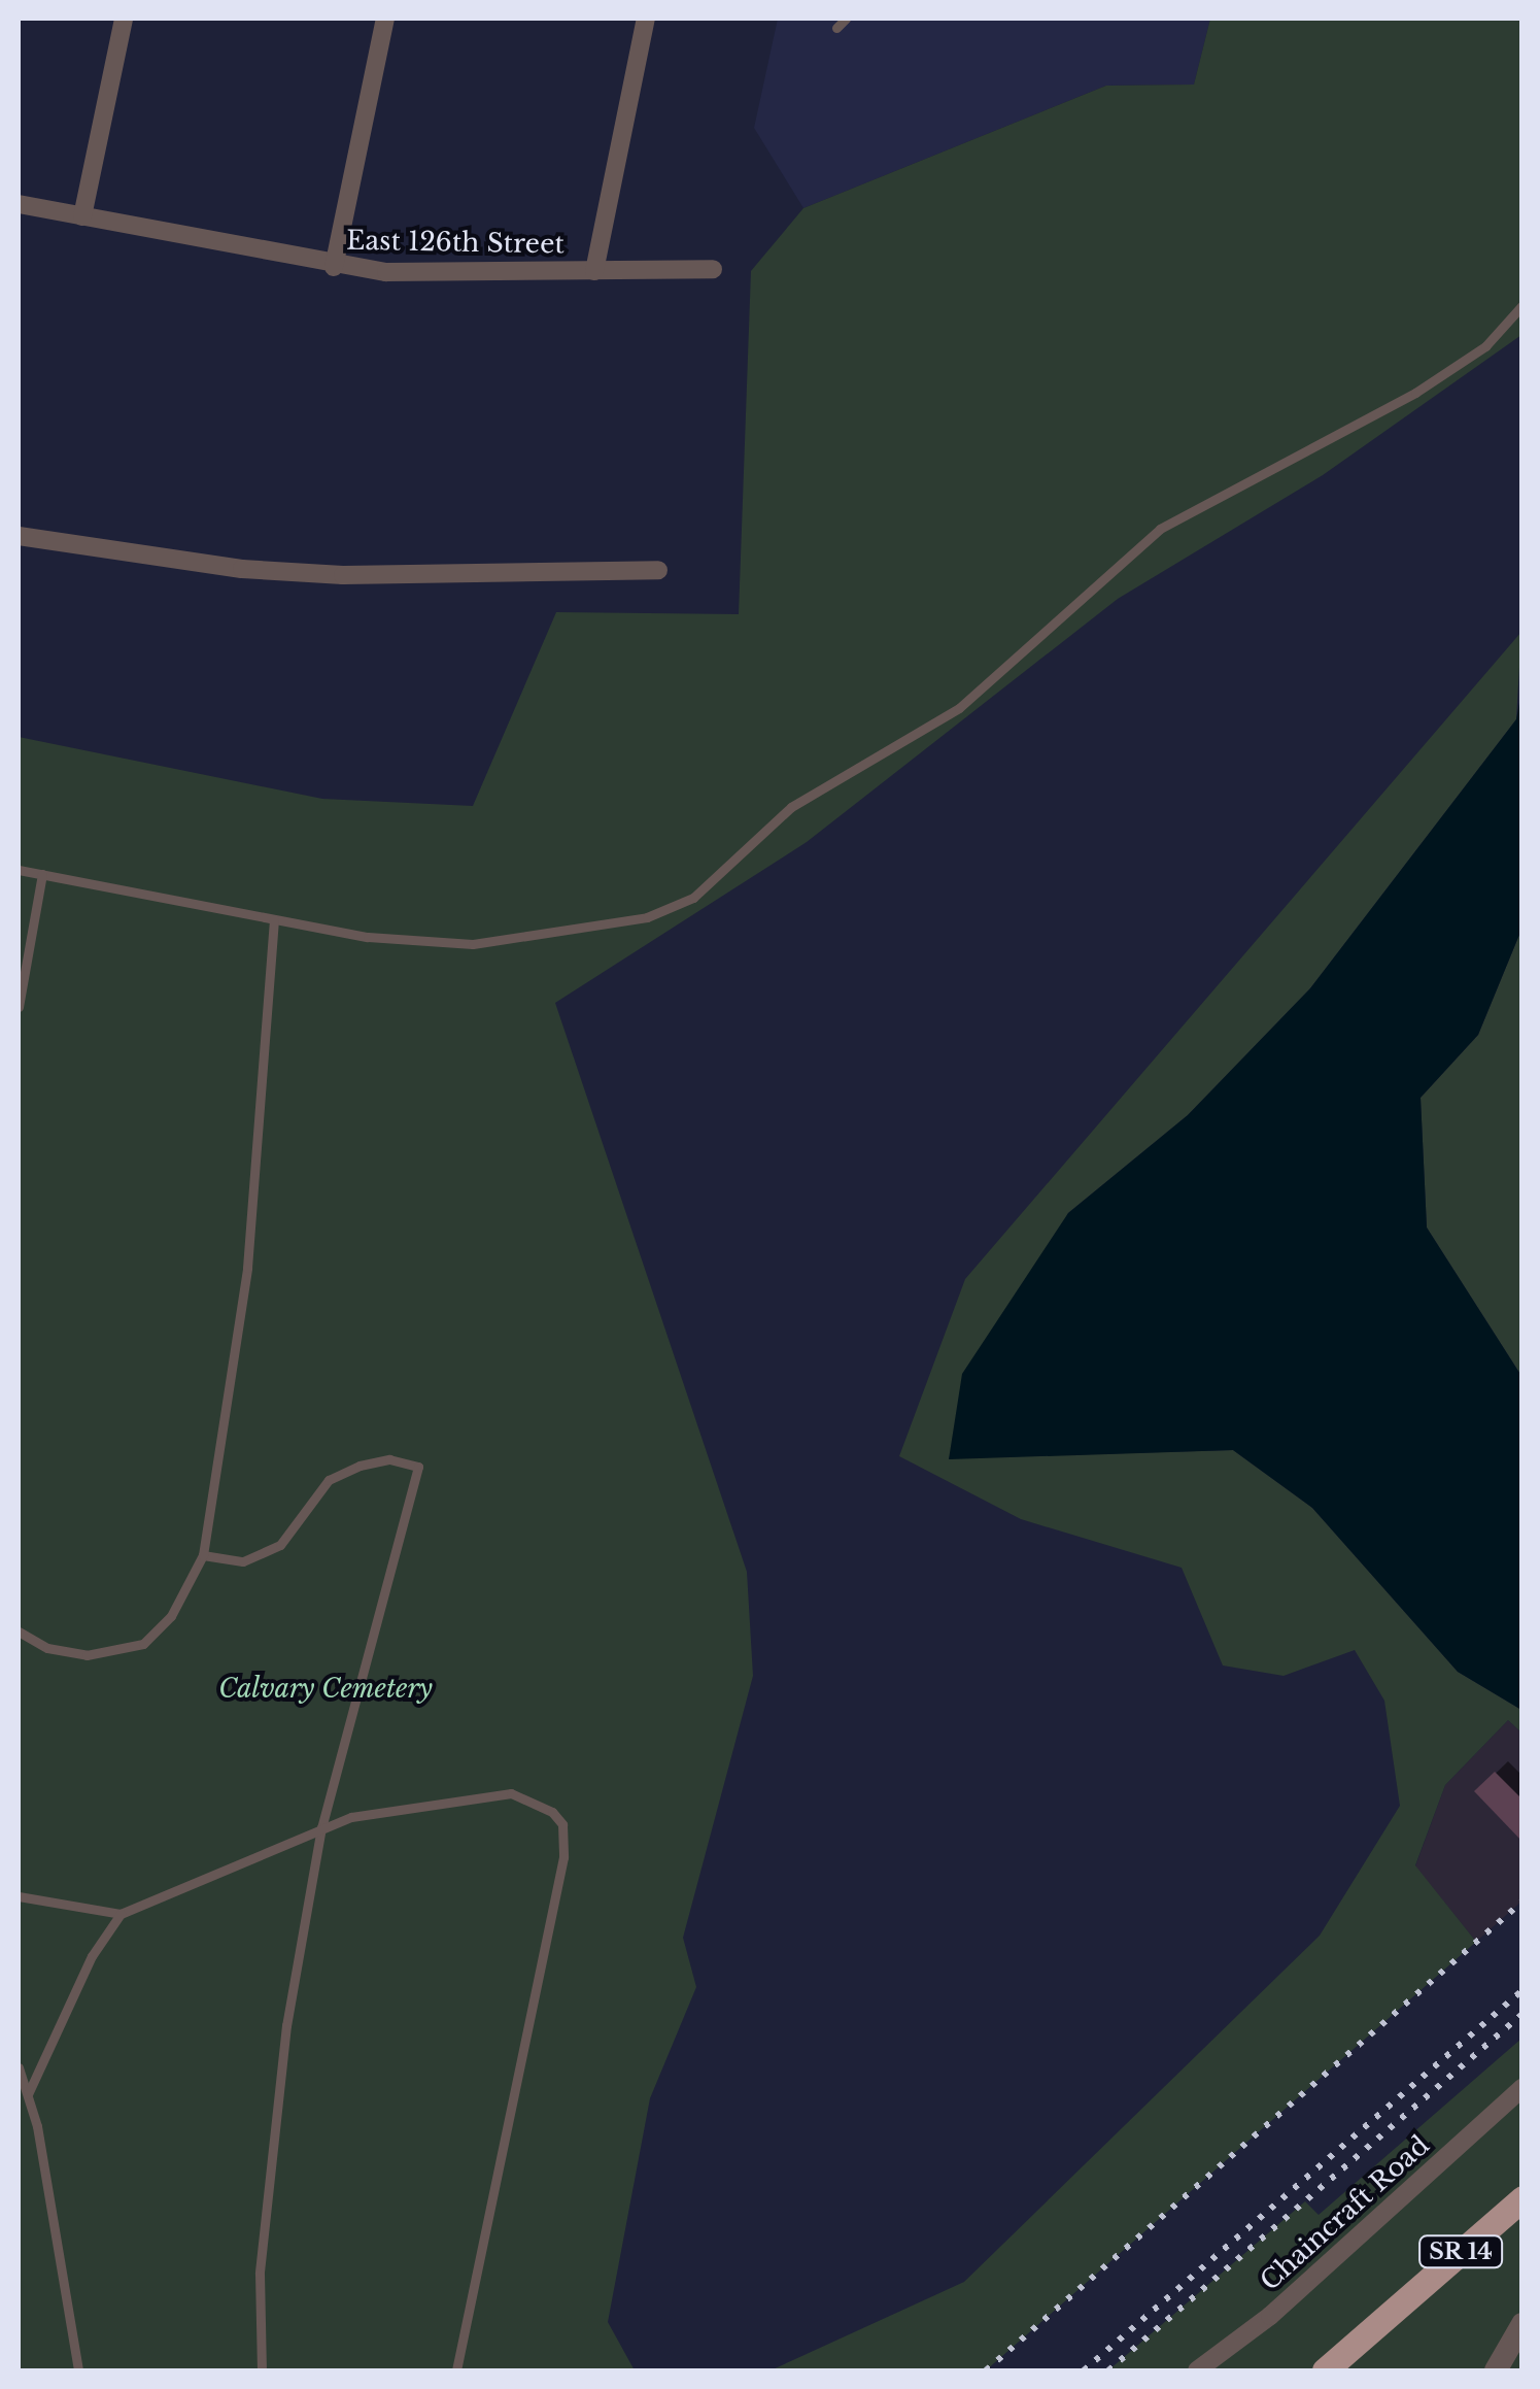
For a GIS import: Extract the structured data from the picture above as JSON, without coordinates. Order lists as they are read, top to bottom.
{
  "streets": {
    "main road": ["SR 14"],
    "street": ["East 126th Street", "Chaincraft Road"]
  },
  "parks": ["Calvary Cemetery"]
}
